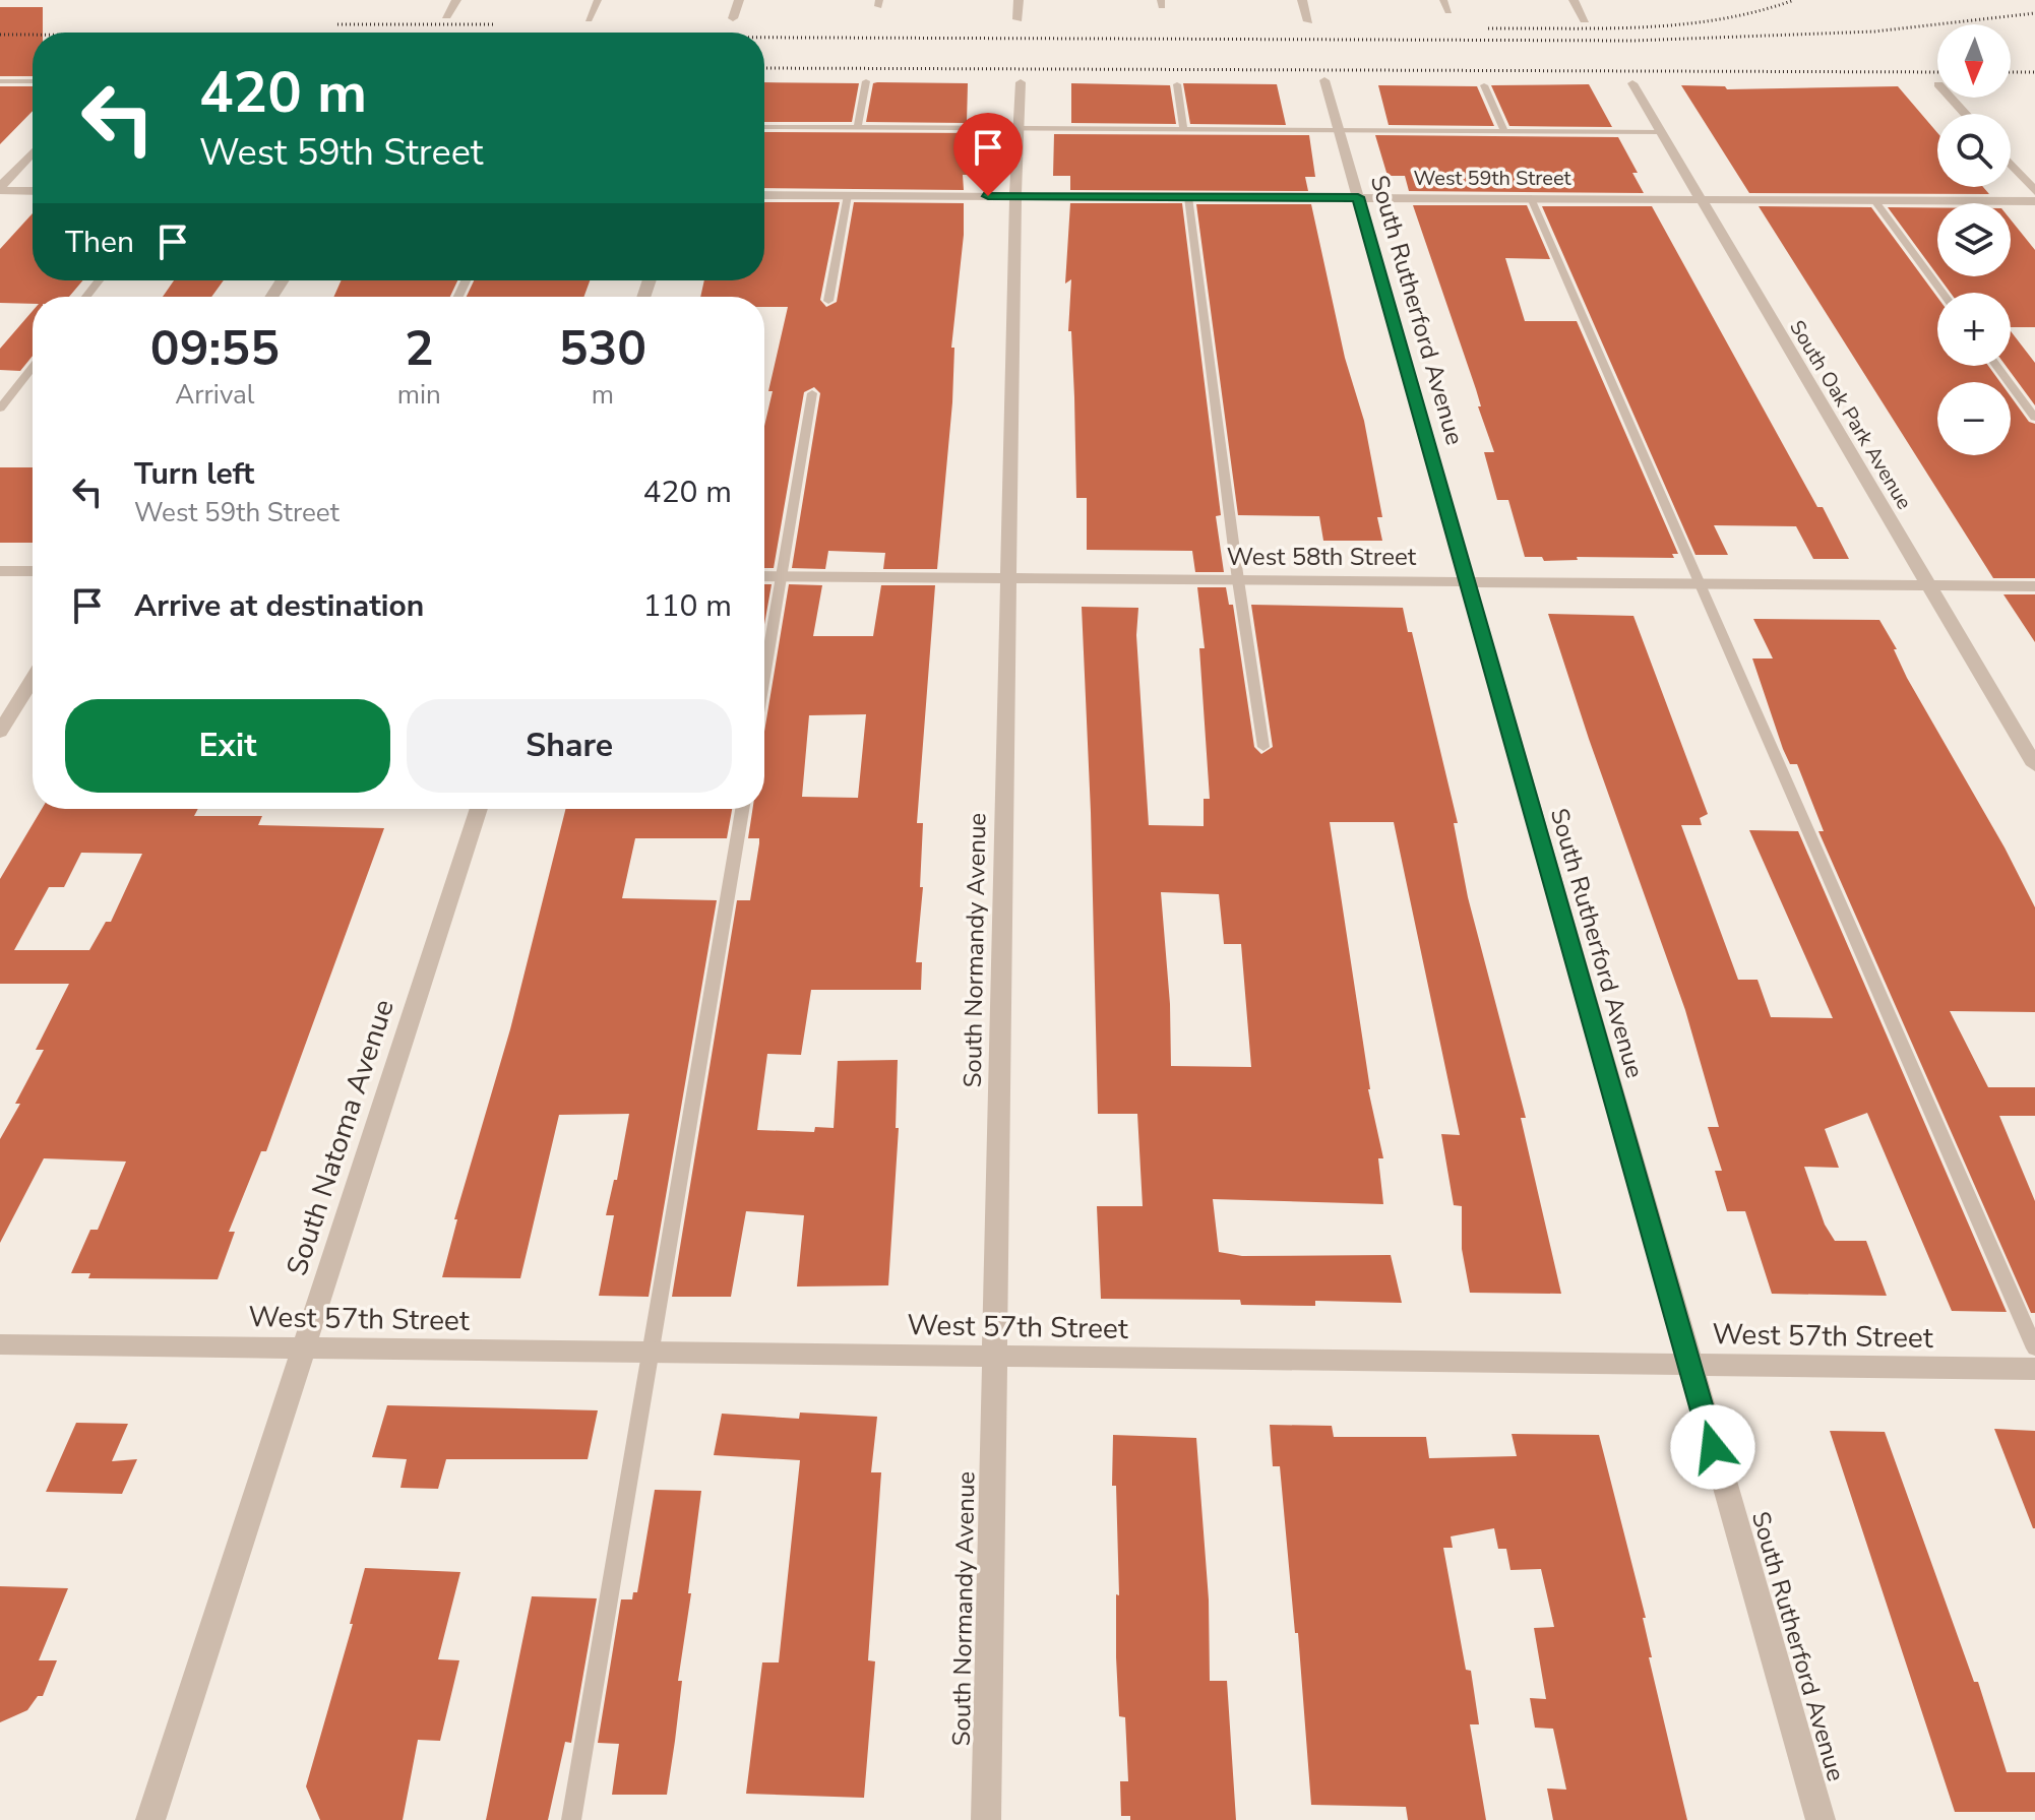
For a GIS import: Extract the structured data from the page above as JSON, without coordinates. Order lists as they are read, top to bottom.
{
  "streets": {
    "street": [
      "West 59th Street",
      "South Rutherford Avenue",
      "South Oak Park Avenue",
      "West 58th Street",
      "South Normandy Avenue",
      "South Natoma Avenue",
      "West 57th Street"
    ]
  },
  "crossings": [
    ["West 59th Street", "South Rutherford Avenue"],
    ["West 59th Street", "South Oak Park Avenue"],
    ["West 59th Street", "South Normandy Avenue"],
    ["South Rutherford Avenue", "West 58th Street"],
    ["South Rutherford Avenue", "West 57th Street"],
    ["South Oak Park Avenue", "West 58th Street"],
    ["West 58th Street", "South Normandy Avenue"],
    ["South Normandy Avenue", "West 57th Street"],
    ["South Natoma Avenue", "West 57th Street"]
  ],
  "north": "bottom",
  "page": {
    "map_buttons": ["+", "−"],
    "turn": ["420 m", "West 59th Street"],
    "then": "Then",
    "eta": [
      "09:55",
      "Arrival",
      "2",
      "min",
      "530",
      "m"
    ],
    "list": [
      {
        "name": "Turn left",
        "note": "West 59th Street",
        "value": "420 m"
      },
      {
        "name": "Arrive at destination",
        "value": "110 m"
      }
    ],
    "buttons": ["Exit", "Share"]
  }
}
